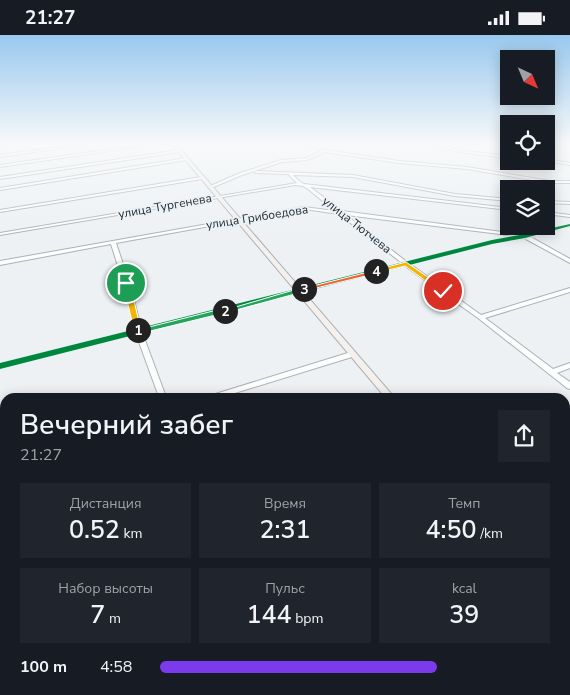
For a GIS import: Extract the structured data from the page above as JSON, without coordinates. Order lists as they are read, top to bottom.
{
  "streets": {
    "street": ["улица Тургенева", "улица Грибоедова", "улица Тютчева"]
  },
  "crossings": [
    ["улица Тургенева", "улица Тютчева"],
    ["улица Грибоедова", "улица Тютчева"]
  ],
  "north": "bottom right",
  "page": {
    "status": "21:27",
    "pins": [
      "4",
      "3",
      "2",
      "1"
    ],
    "heading": ["Вечерний забег", "21:27"],
    "stats": [
      ["Дистанция", "0.52 km"],
      ["Время", "2:31"],
      ["Темп", "4:50 /km"],
      ["Набор высоты", "7 m"],
      ["Пульс", "144 bpm"],
      ["kcal", "39"]
    ],
    "list": [
      {
        "name": "100 m",
        "note": "4:58"
      }
    ]
  }
}
